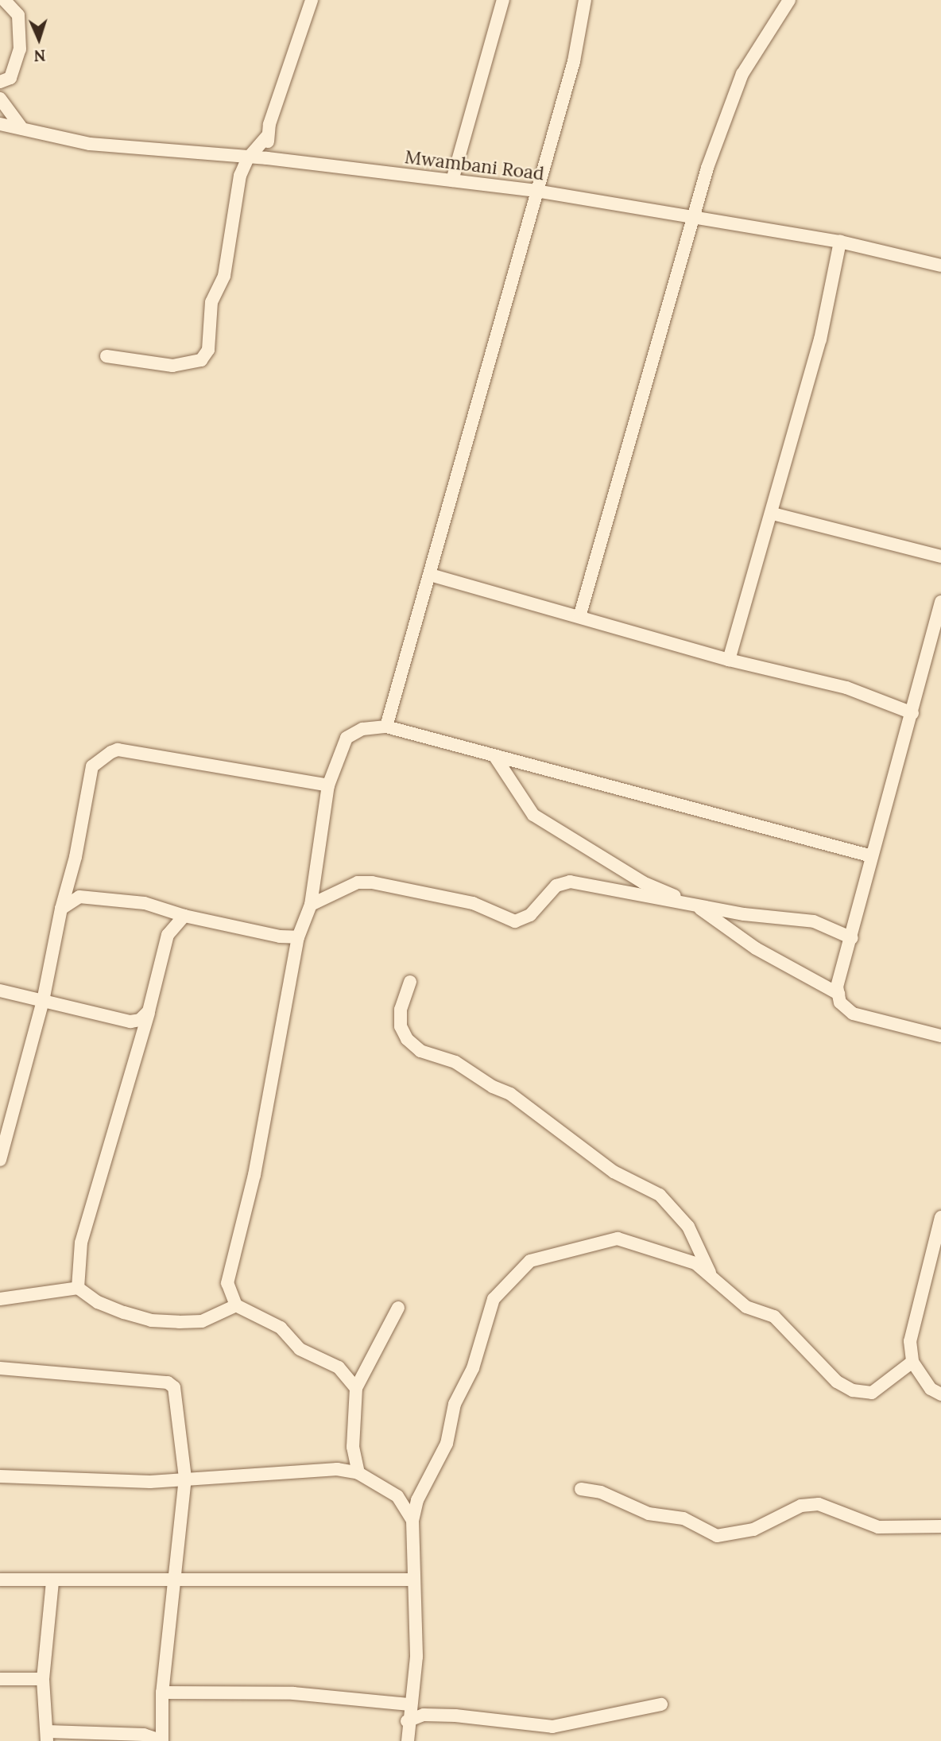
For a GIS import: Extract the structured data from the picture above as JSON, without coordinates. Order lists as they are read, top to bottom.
{
  "streets": {
    "street": ["Mwambani Road"]
  },
  "north": "bottom"
}
